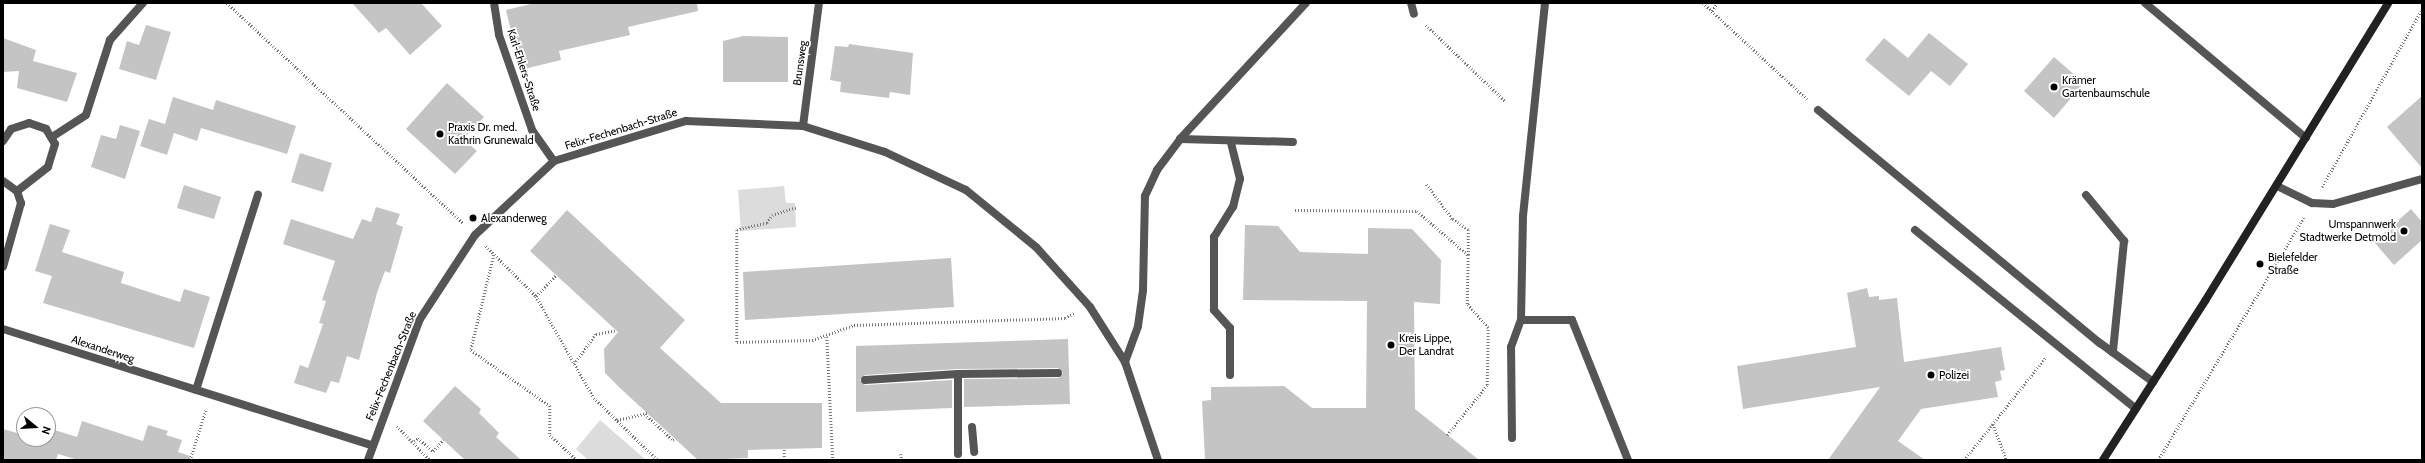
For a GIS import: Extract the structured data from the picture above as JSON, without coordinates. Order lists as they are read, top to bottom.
{
  "streets": {
    "street": [
      "Brunsweg",
      "Karl-Ehlers-Straße",
      "Felix-Fechenbach-Straße",
      "Alexanderweg"
    ]
  },
  "crossings": [
    ["Brunsweg", "Felix-Fechenbach-Straße"],
    ["Karl-Ehlers-Straße", "Felix-Fechenbach-Straße"],
    ["Felix-Fechenbach-Straße", "Alexanderweg"]
  ],
  "places": [
    "Krämer Gartenbaumschule",
    "Praxis Dr. med. Kathrin Grunewald",
    "Alexanderweg",
    "Umspannwerk Stadtwerke Detmold",
    "Bielefelder Straße",
    "Kreis Lippe, Der Landrat",
    "Polizei"
  ],
  "north": "right"
}
